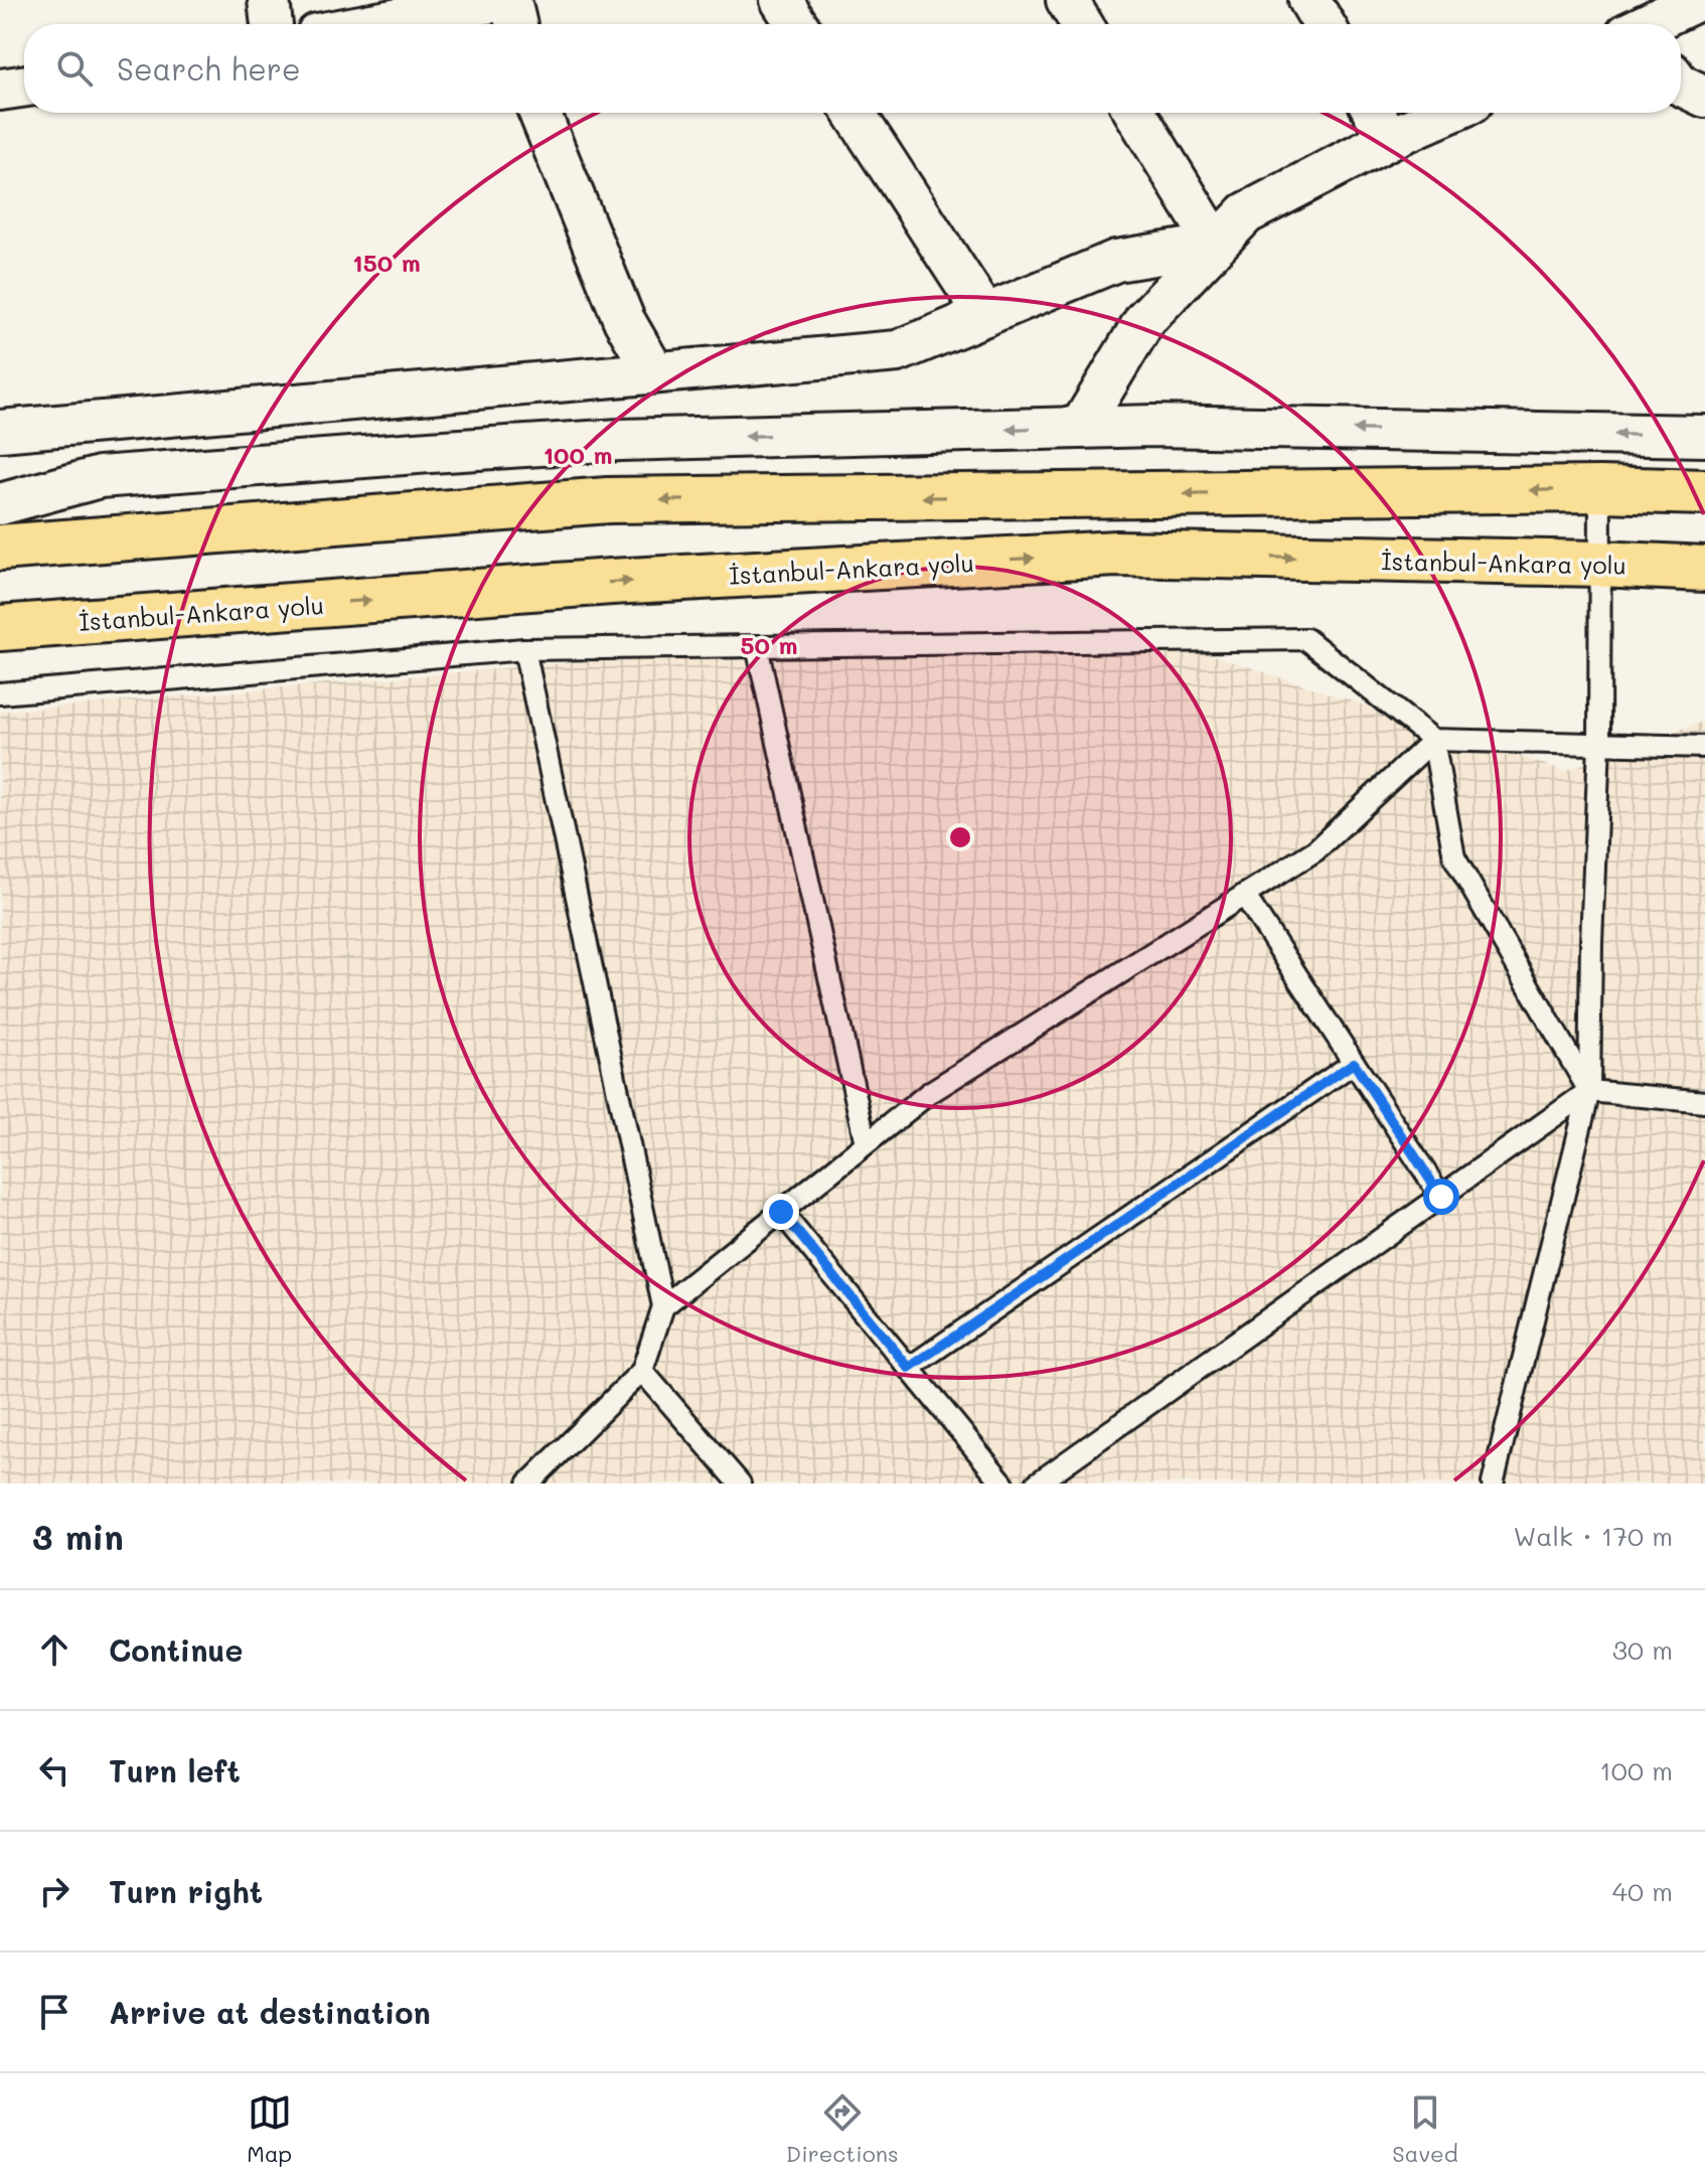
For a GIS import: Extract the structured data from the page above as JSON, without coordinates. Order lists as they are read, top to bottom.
{
  "streets": {
    "highway": ["İstanbul-Ankara yolu"]
  },
  "page": {
    "search": "Search here",
    "heading": ["3 min", "Walk · 170 m"],
    "list": [
      ["Continue", "30 m"],
      ["Turn left", "100 m"],
      ["Turn right", "40 m"],
      "Arrive at destination"
    ],
    "nav": ["Map", "Directions", "Saved"]
  },
  "rings": ["150 m", "100 m", "50 m"]
}
